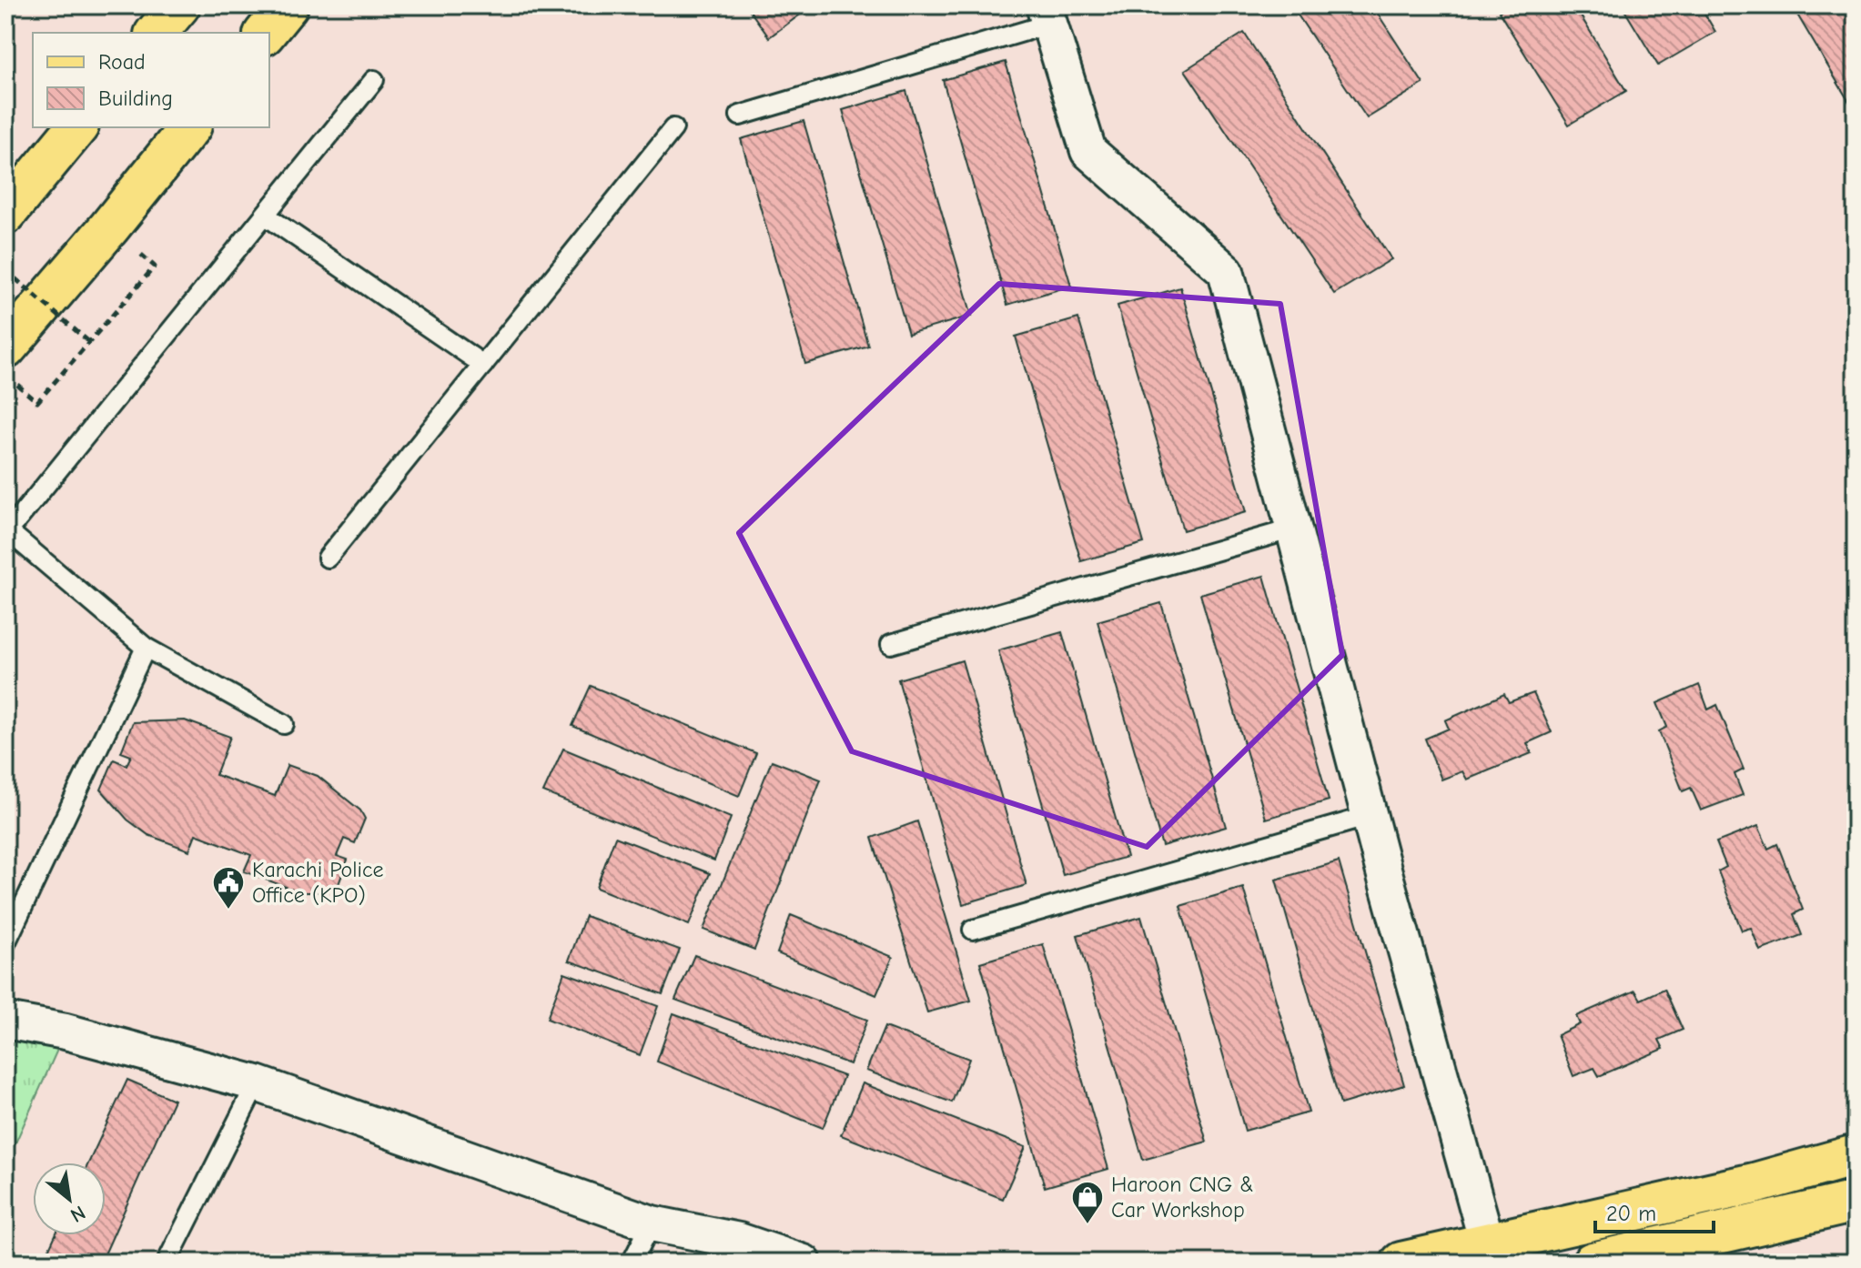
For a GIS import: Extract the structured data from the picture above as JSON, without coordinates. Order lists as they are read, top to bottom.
{
  "places": {
    "public building": ["Karachi Police Office (KPO)"],
    "shop": ["Haroon CNG & Car Workshop"]
  },
  "legend": ["Road", "Building"],
  "scale_bar": "20 m",
  "north": "bottom right"
}
